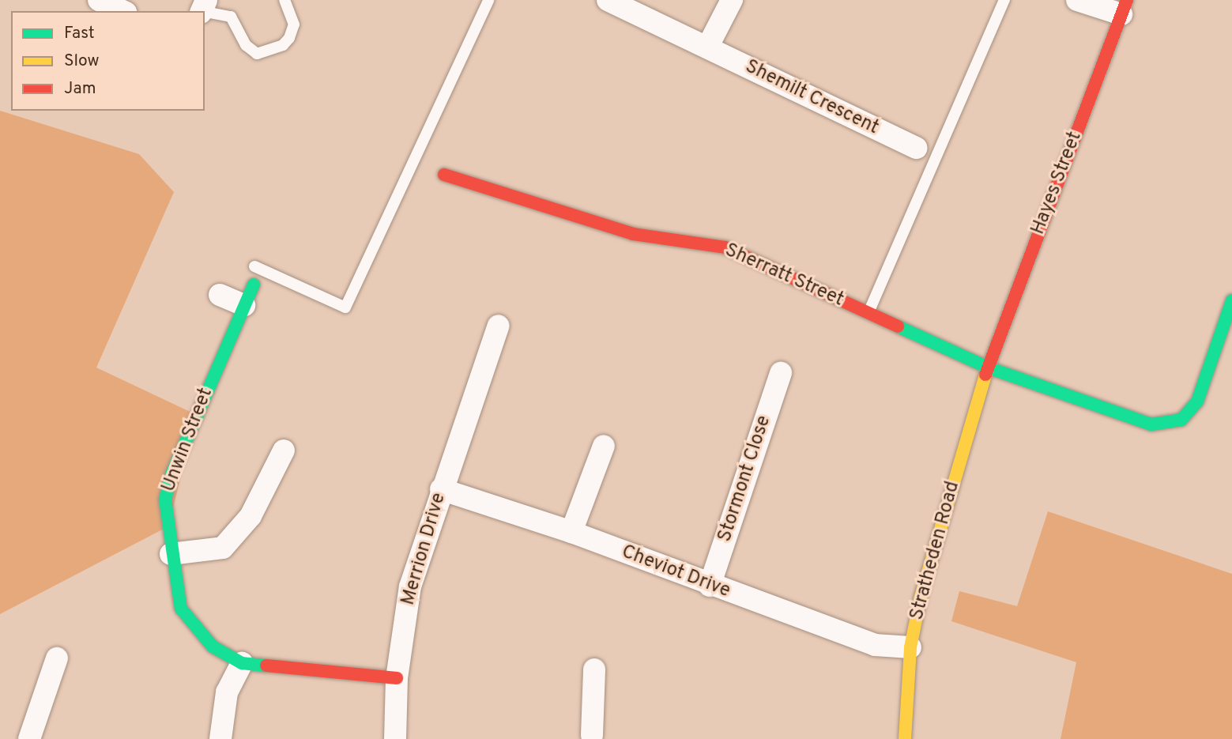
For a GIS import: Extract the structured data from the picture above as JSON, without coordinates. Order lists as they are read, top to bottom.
{
  "streets": {
    "street": [
      "Shemilt Crescent",
      "Hayes Street",
      "Sherratt Street",
      "Unwin Street",
      "Stormont Close",
      "Merrion Drive",
      "Stratheden Road",
      "Cheviot Drive"
    ]
  },
  "crossings": [
    ["Hayes Street", "Sherratt Street"],
    ["Hayes Street", "Stratheden Road"],
    ["Sherratt Street", "Stratheden Road"],
    ["Unwin Street", "Merrion Drive"],
    ["Stormont Close", "Cheviot Drive"],
    ["Merrion Drive", "Cheviot Drive"],
    ["Stratheden Road", "Cheviot Drive"]
  ],
  "legend": ["Fast", "Slow", "Jam"]
}
